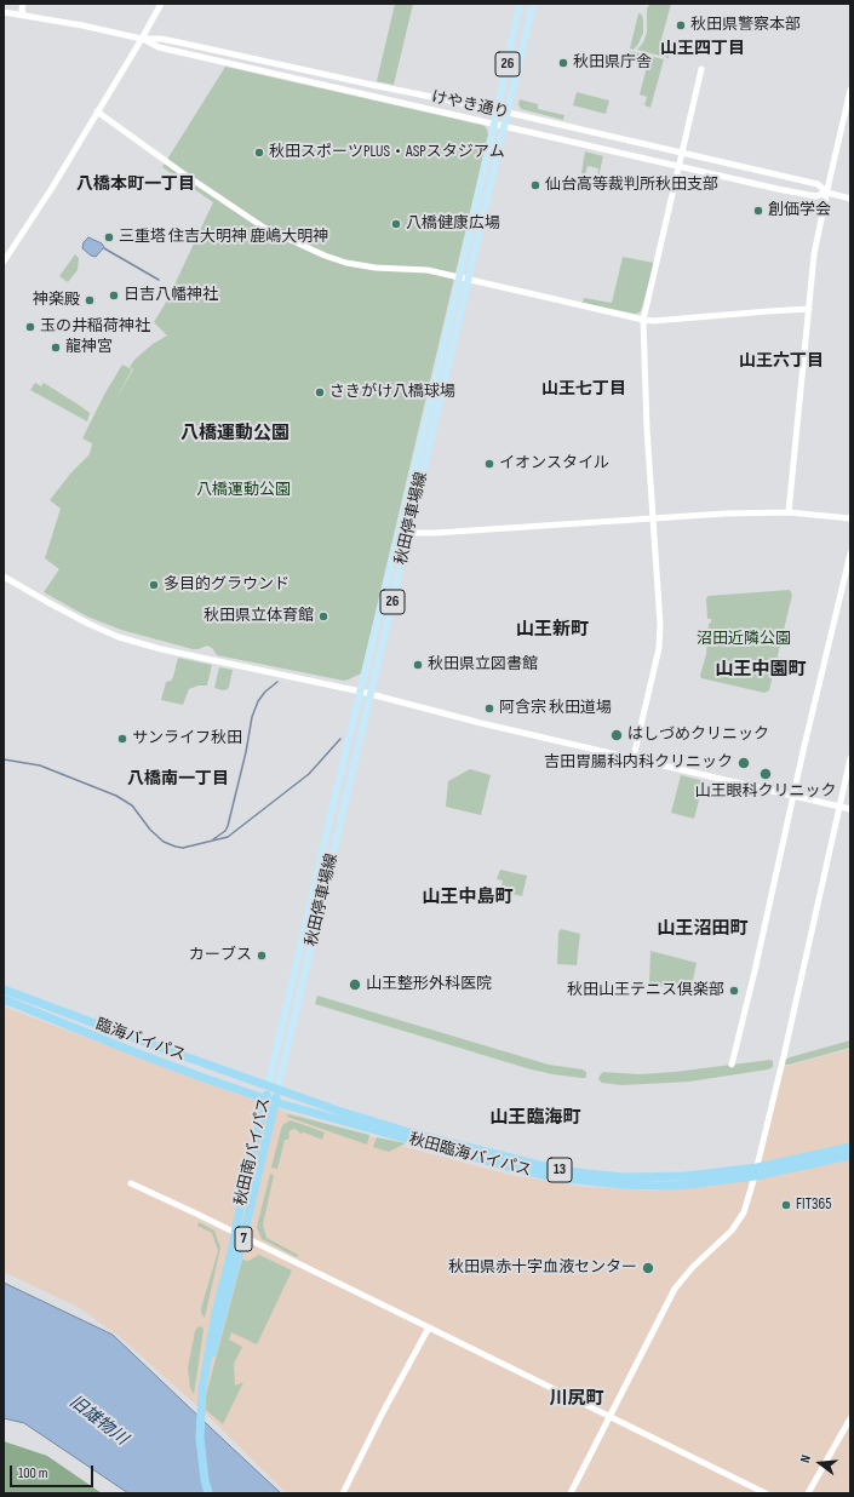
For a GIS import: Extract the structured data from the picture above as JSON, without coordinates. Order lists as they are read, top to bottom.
{
  "streets": {
    "highway": [
      "臨海バイパス",
      "秋田南バイパス",
      "秋田臨海バイパス",
      "13",
      "7"
    ],
    "main road": ["26", "秋田停車場線"],
    "street": ["けやき通り"]
  },
  "crossings": [
    ["けやき通り", "秋田停車場線"],
    ["秋田停車場線", "臨海バイパス"],
    ["秋田停車場線", "秋田南バイパス"],
    ["秋田停車場線", "秋田臨海バイパス"],
    ["臨海バイパス", "秋田南バイパス"],
    ["臨海バイパス", "秋田臨海バイパス"],
    ["秋田南バイパス", "秋田臨海バイパス"]
  ],
  "districts": [
    "山王四丁目",
    "八橋本町一丁目",
    "山王六丁目",
    "山王七丁目",
    "八橋運動公園",
    "山王新町",
    "山王中園町",
    "八橋南一丁目",
    "山王中島町",
    "山王沼田町",
    "山王臨海町",
    "川尻町"
  ],
  "water": ["旧雄物川"],
  "parks": ["八橋運動公園", "沼田近隣公園"],
  "places": [
    "秋田県警察本部",
    "秋田県庁舎",
    "秋田スポーツPLUS・ASPスタジアム",
    "仙台高等裁判所秋田支部",
    "創価学会",
    "八橋健康広場",
    "三重塔 住吉大明神 鹿嶋大明神",
    "日吉八幡神社",
    "神楽殿",
    "玉の井稲荷神社",
    "龍神宮",
    "さきがけ八橋球場",
    "イオンスタイル",
    "多目的グラウンド",
    "秋田県立体育館",
    "秋田県立図書館",
    "阿含宗 秋田道場",
    "はしづめクリニック",
    "サンライフ秋田",
    "吉田胃腸科内科クリニック",
    "山王眼科クリニック",
    "カーブス",
    "山王整形外科医院",
    "秋田山王テニス倶楽部",
    "FIT365",
    "秋田県赤十字血液センター"
  ],
  "scale_bar": "100 m",
  "north": "left"
}
